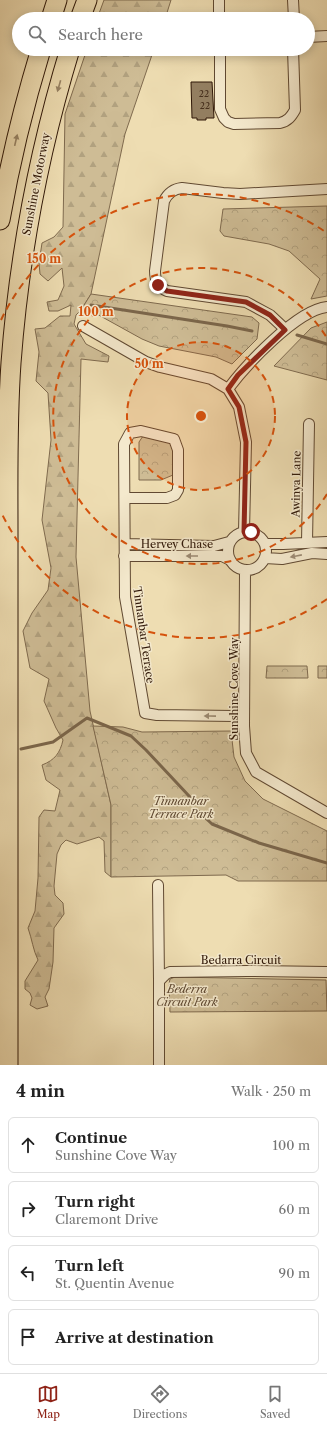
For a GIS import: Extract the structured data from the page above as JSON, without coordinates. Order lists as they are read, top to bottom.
{
  "streets": {
    "highway": ["Sunshine Motorway"],
    "street": [
      "Awinya Lane",
      "Hervey Chase",
      "Tinnanbar Terrace",
      "Sunshine Cove Way",
      "Bedarra Circuit"
    ]
  },
  "crossings": [
    ["Hervey Chase", "Tinnanbar Terrace"],
    ["Hervey Chase", "Sunshine Cove Way"],
    ["Tinnanbar Terrace", "Sunshine Cove Way"]
  ],
  "one_way": ["Sunshine Motorway"],
  "parks": ["Tinnanbar Terrace Park", "Bederra Circuit Park"],
  "house_numbers": ["22", "22"],
  "page": {
    "search": "Search here",
    "heading": ["4 min", "Walk · 250 m"],
    "list": [
      ["Continue", "Sunshine Cove Way", "100 m"],
      ["Turn right", "Claremont Drive", "60 m"],
      ["Turn left", "St. Quentin Avenue", "90 m"],
      "Arrive at destination"
    ],
    "nav": ["Map", "Directions", "Saved"]
  },
  "rings": ["150 m", "100 m", "50 m"]
}
